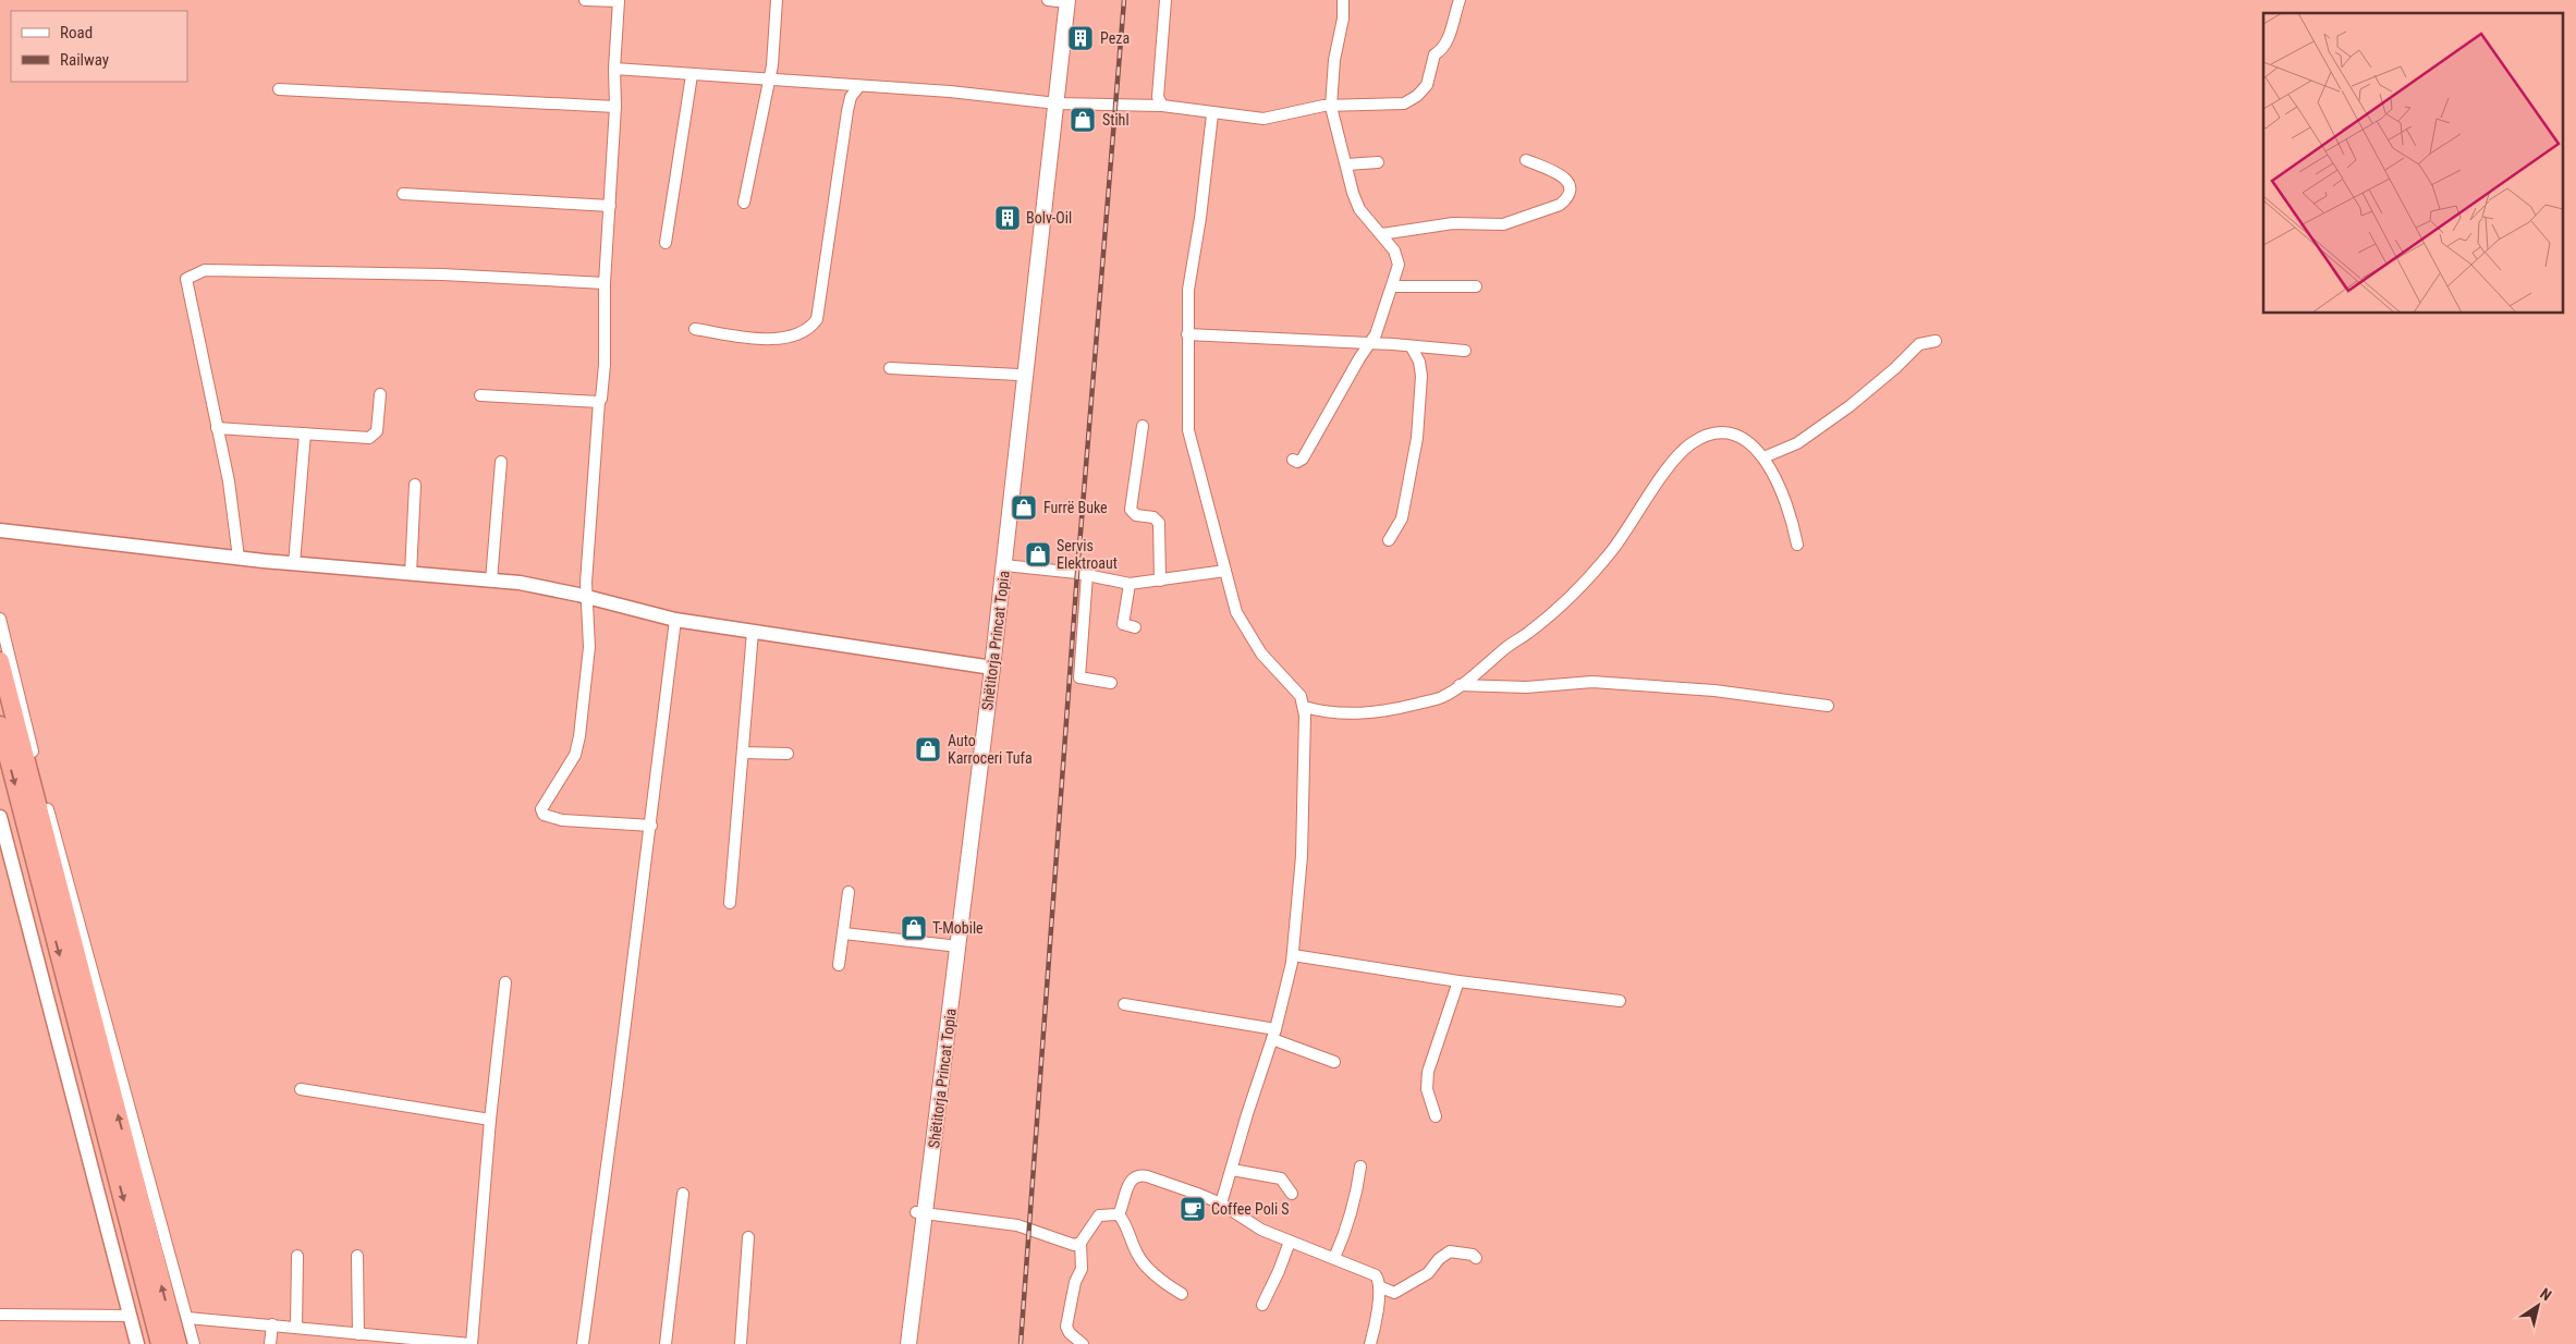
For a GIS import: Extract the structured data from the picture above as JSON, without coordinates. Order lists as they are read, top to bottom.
{
  "streets": {
    "main road": ["Shëtitorja Princat Topia"]
  },
  "places": {
    "building": ["Peza", "Bolv-Oil"],
    "shop": [
      "Stihl",
      "Furrë Buke",
      "Servis Elektroaut",
      "Auto Karroceri Tufa",
      "T-Mobile"
    ],
    "cafe": ["Coffee Poli S"]
  },
  "legend": ["Road", "Railway"],
  "north": "top right"
}
